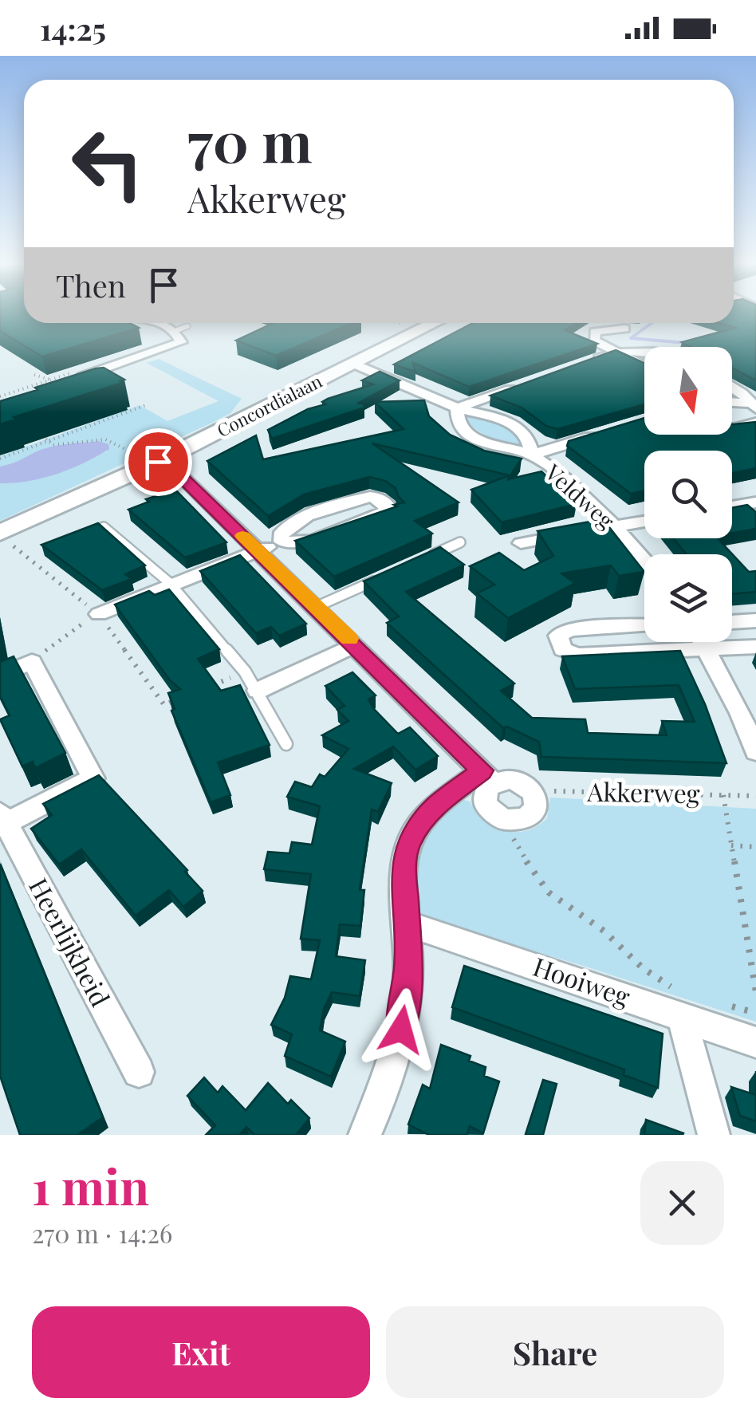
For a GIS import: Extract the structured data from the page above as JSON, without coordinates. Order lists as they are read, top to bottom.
{
  "streets": {
    "main road": ["Concordialaan"],
    "street": ["Veldweg", "Heerlijkheid", "Hooiweg"],
    "path": ["Akkerweg"]
  },
  "crossings": [
    ["Concordialaan", "Veldweg"]
  ],
  "north": "bottom",
  "page": {
    "status": "14:25",
    "turn": ["70 m", "Akkerweg"],
    "then": "Then",
    "heading": ["1 min", "270 m · 14:26"],
    "buttons": ["Exit", "Share"]
  }
}
